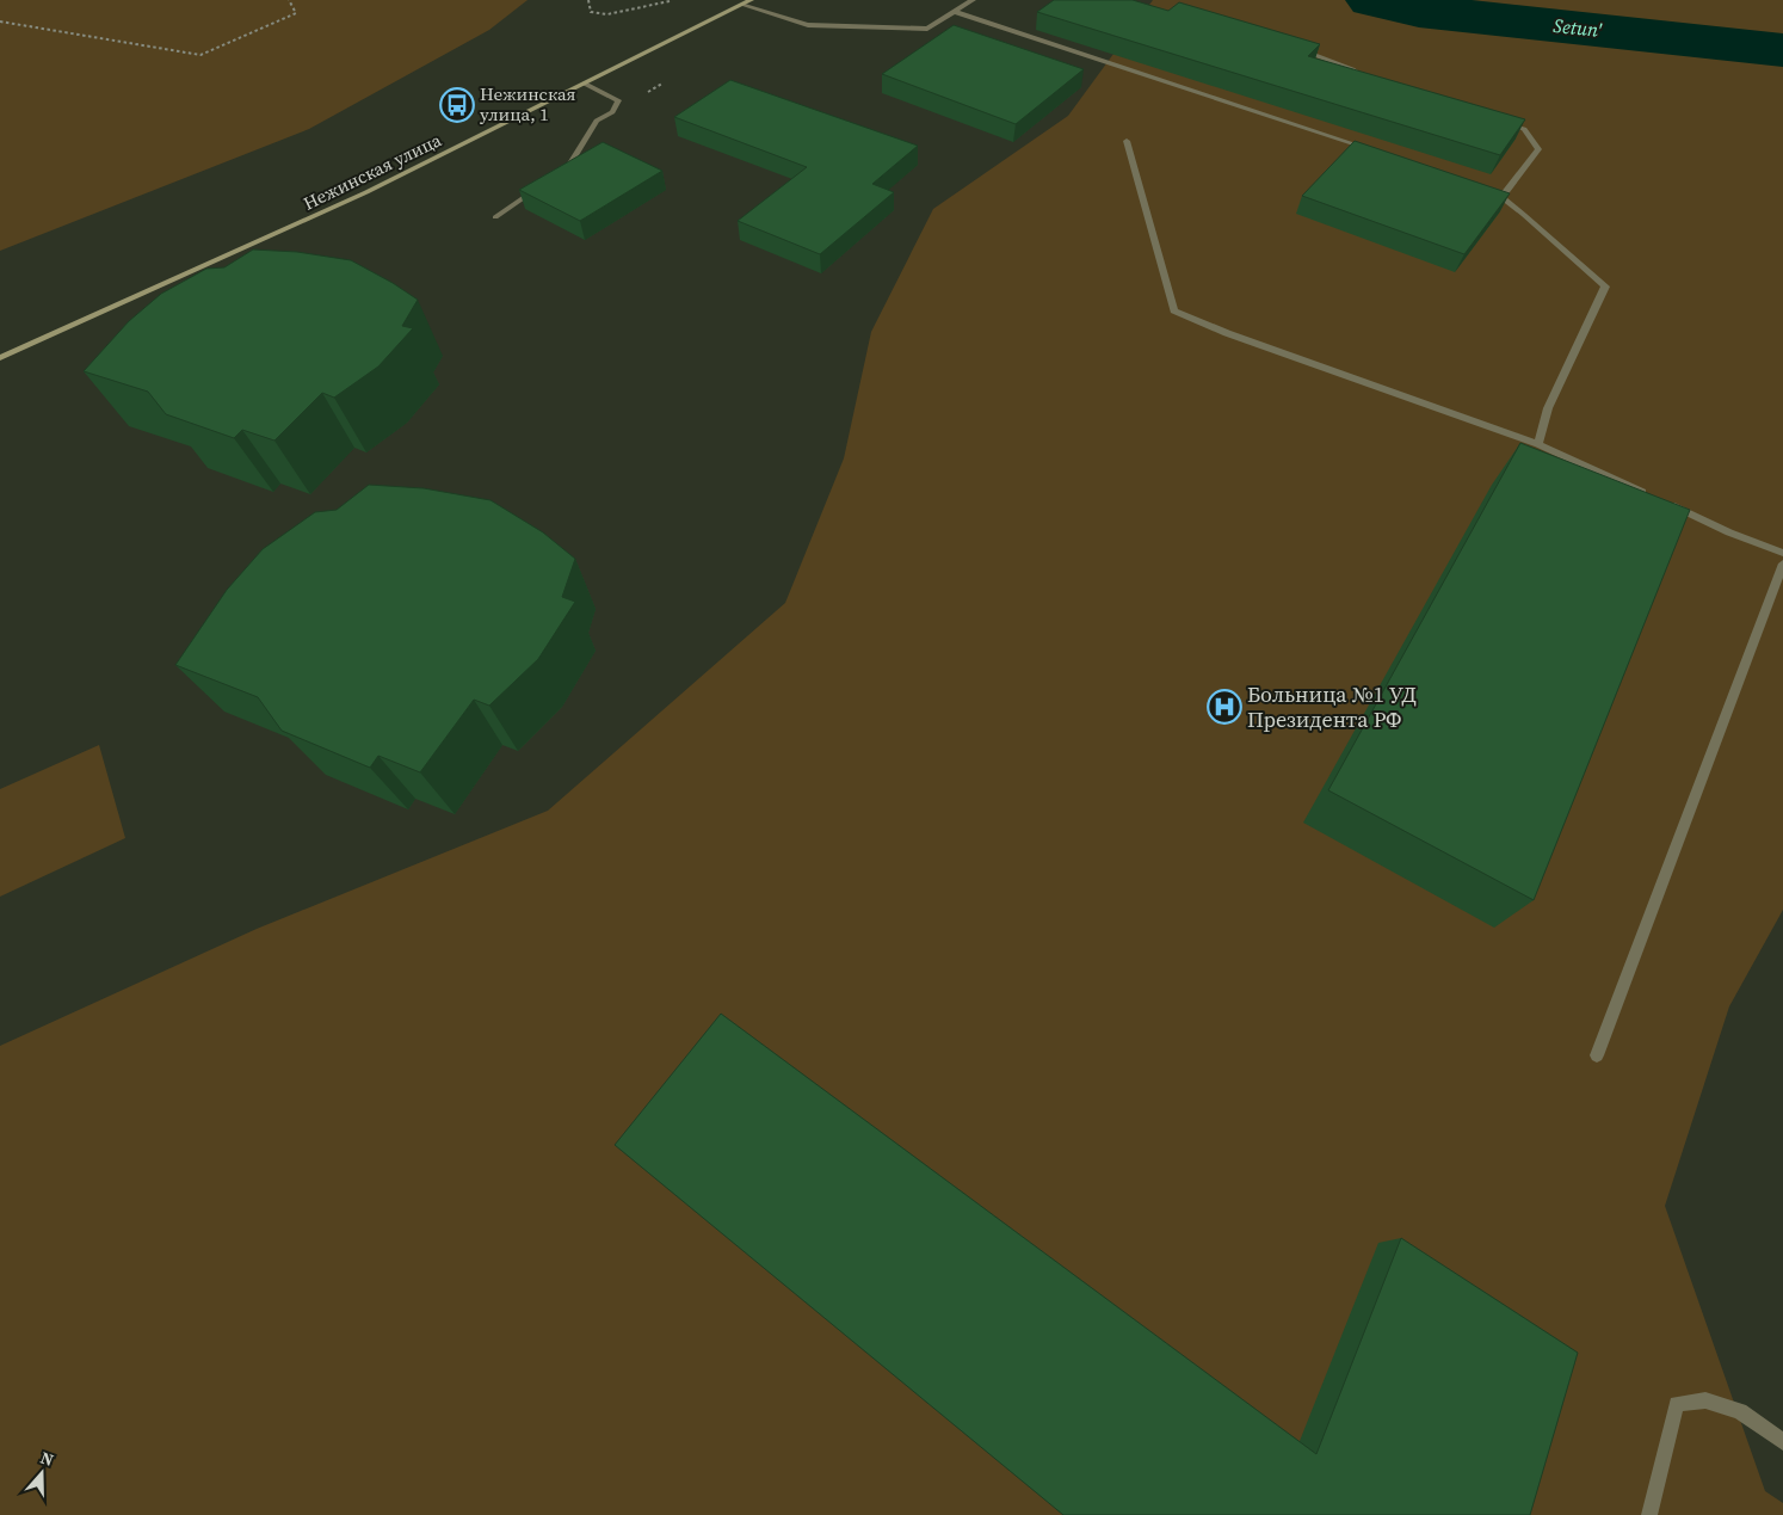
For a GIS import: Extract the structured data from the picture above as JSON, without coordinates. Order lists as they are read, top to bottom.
{
  "streets": {
    "street": ["Нежинская улица"]
  },
  "water": ["Setun'"],
  "places": {
    "bus stop": ["Нежинская улица, 1"],
    "hospital": ["Больница №1 УД Президента РФ"]
  },
  "north": "top"
}
